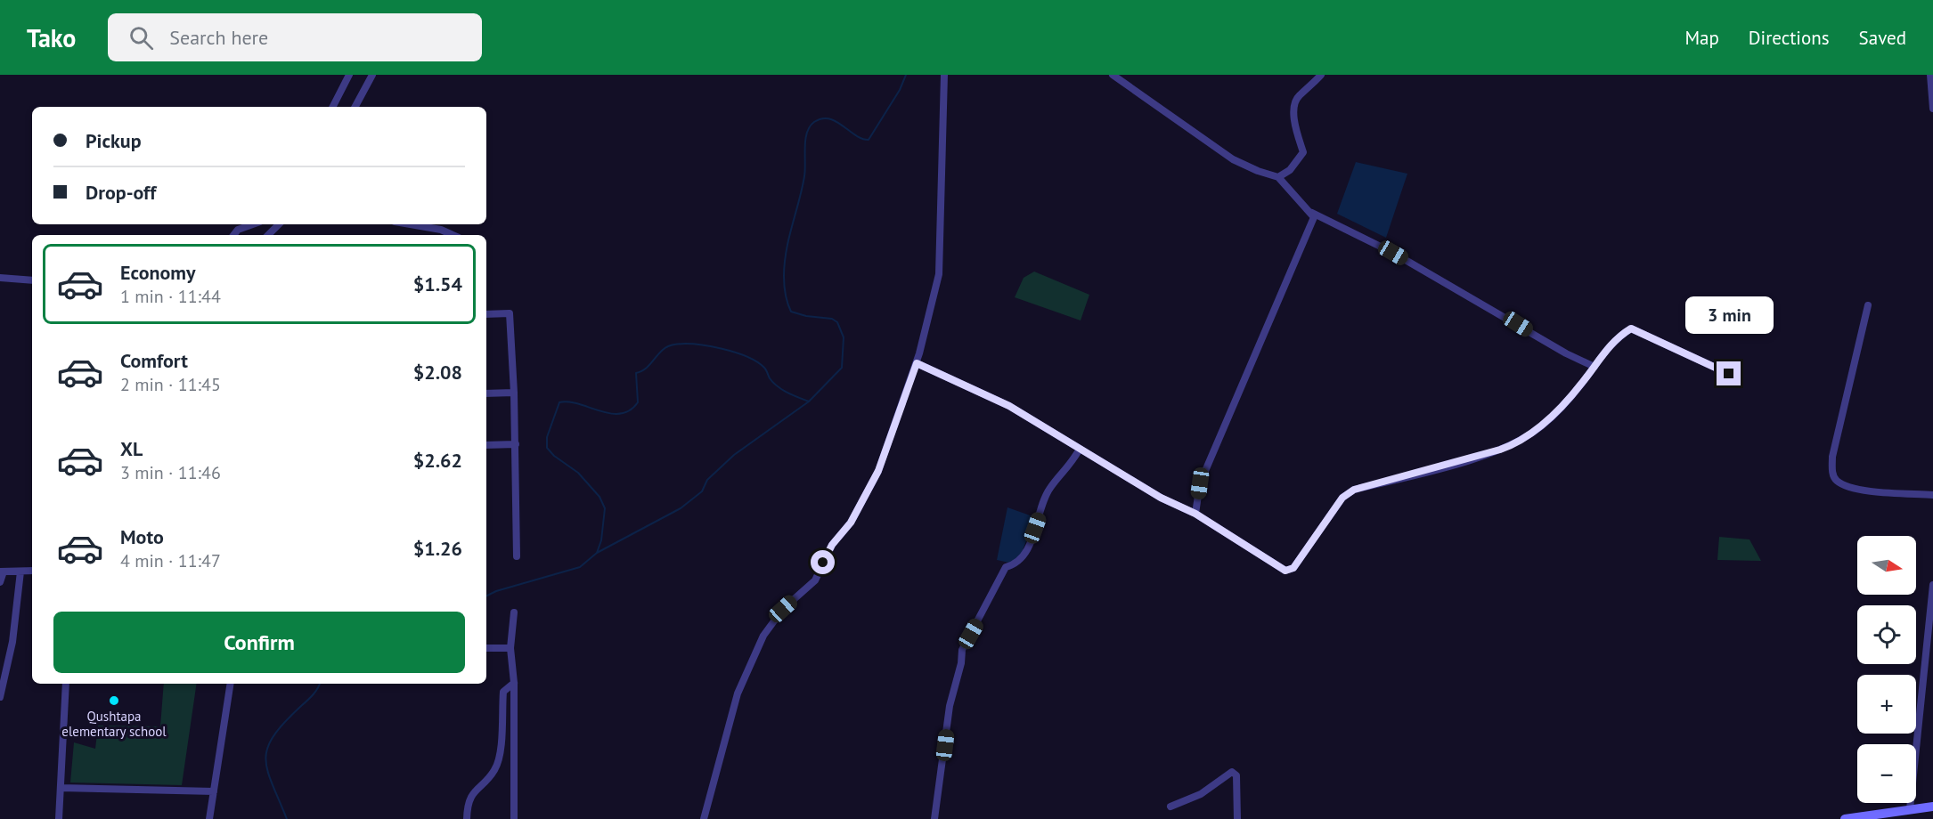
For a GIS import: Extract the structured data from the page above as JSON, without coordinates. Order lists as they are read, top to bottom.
{
  "places": ["Qushtapa elementary school"],
  "north": "right",
  "page": {
    "header": "Tako",
    "search": "Search here",
    "nav": ["Map", "Directions", "Saved"],
    "banner": ["Pickup", "Drop-off"],
    "list": [
      {
        "name": "Economy",
        "note": "1 min · 11:44",
        "value": "$1.54"
      },
      {
        "name": "Comfort",
        "note": "2 min · 11:45",
        "value": "$2.08"
      },
      {
        "name": "XL",
        "note": "3 min · 11:46",
        "value": "$2.62"
      },
      {
        "name": "Moto",
        "note": "4 min · 11:47",
        "value": "$1.26"
      }
    ],
    "bubble": "3 min",
    "map_buttons": ["+", "−"],
    "buttons": "Confirm"
  }
}
